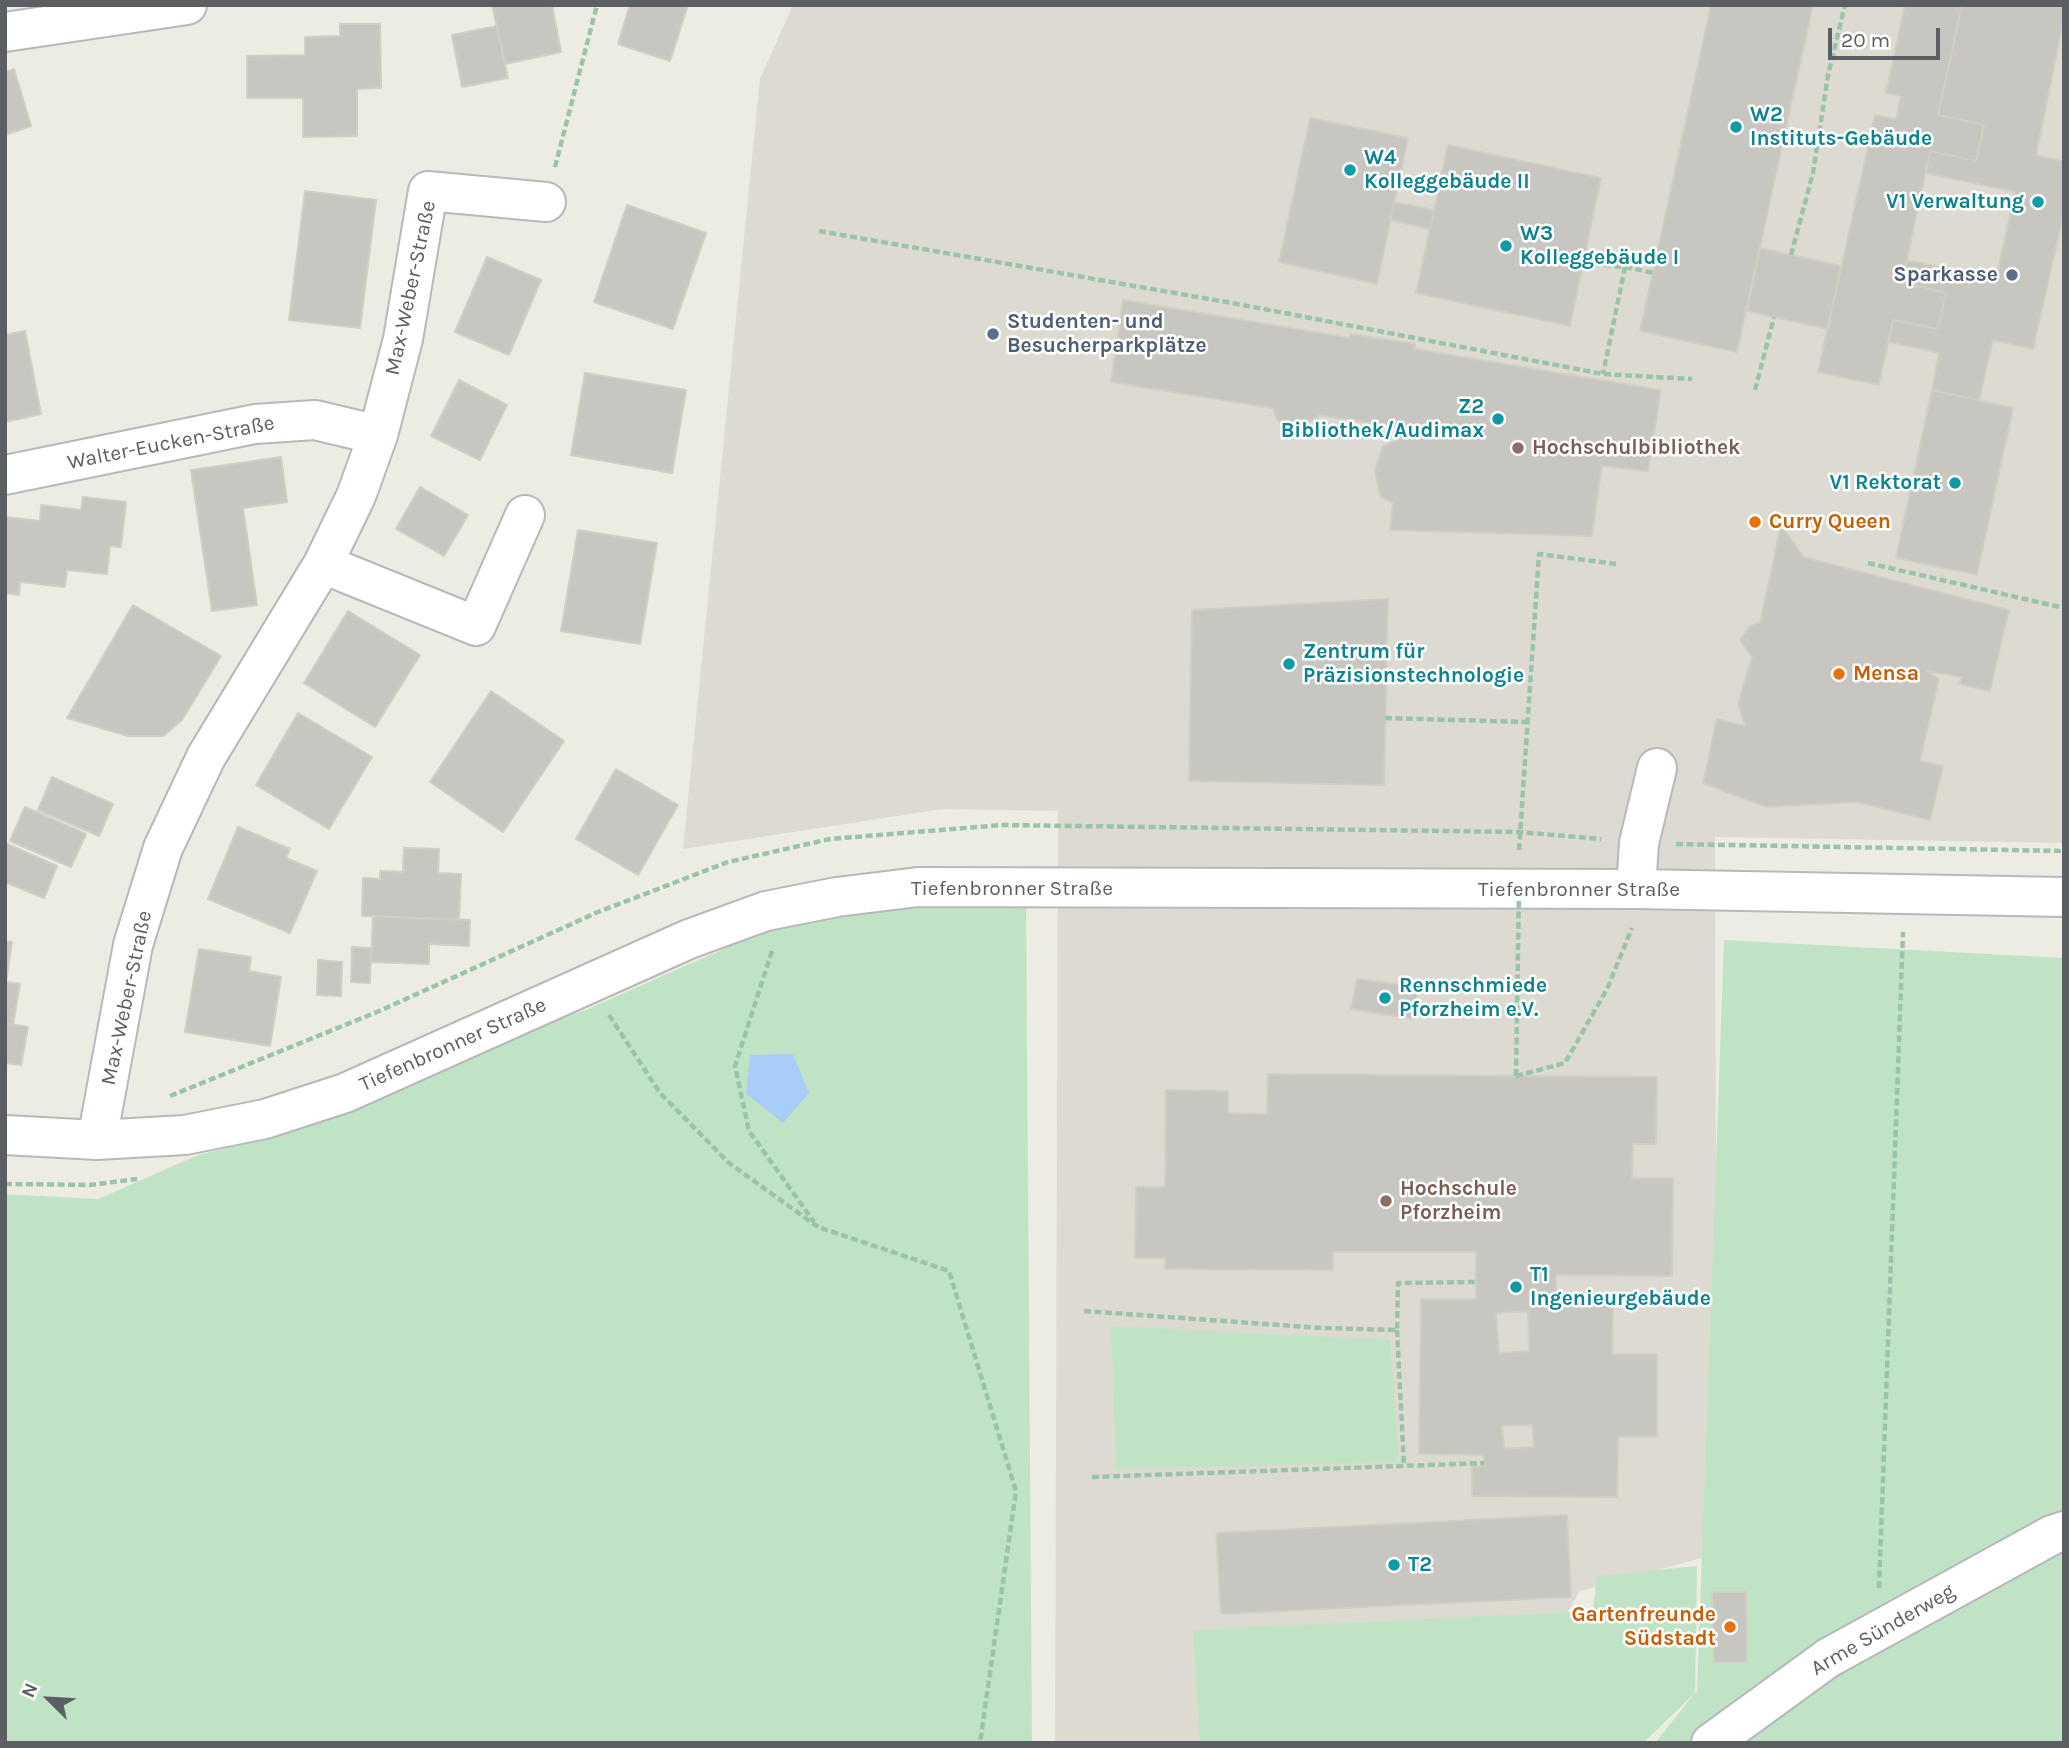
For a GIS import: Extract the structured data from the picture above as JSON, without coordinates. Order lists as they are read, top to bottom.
{
  "streets": {
    "street": [
      "Max-Weber-Straße",
      "Walter-Eucken-Straße",
      "Tiefenbronner Straße",
      "Arme Sünderweg"
    ]
  },
  "crossings": [
    ["Max-Weber-Straße", "Walter-Eucken-Straße"],
    ["Max-Weber-Straße", "Tiefenbronner Straße"]
  ],
  "places": [
    "W2 Instituts-Gebäude",
    "W4 Kolleggebäude II",
    "V1 Verwaltung",
    "W3 Kolleggebäude I",
    "Sparkasse",
    "Studenten- und Besucherparkplätze",
    "Z2 Bibliothek/Audimax",
    "Hochschulbibliothek",
    "V1 Rektorat",
    "Curry Queen",
    "Zentrum für Präzisionstechnologie",
    "Mensa",
    "Rennschmiede Pforzheim e.V.",
    "Hochschule Pforzheim",
    "T1 Ingenieurgebäude",
    "T2",
    "Gartenfreunde Südstadt"
  ],
  "scale_bar": "20 m",
  "north": "top left"
}
